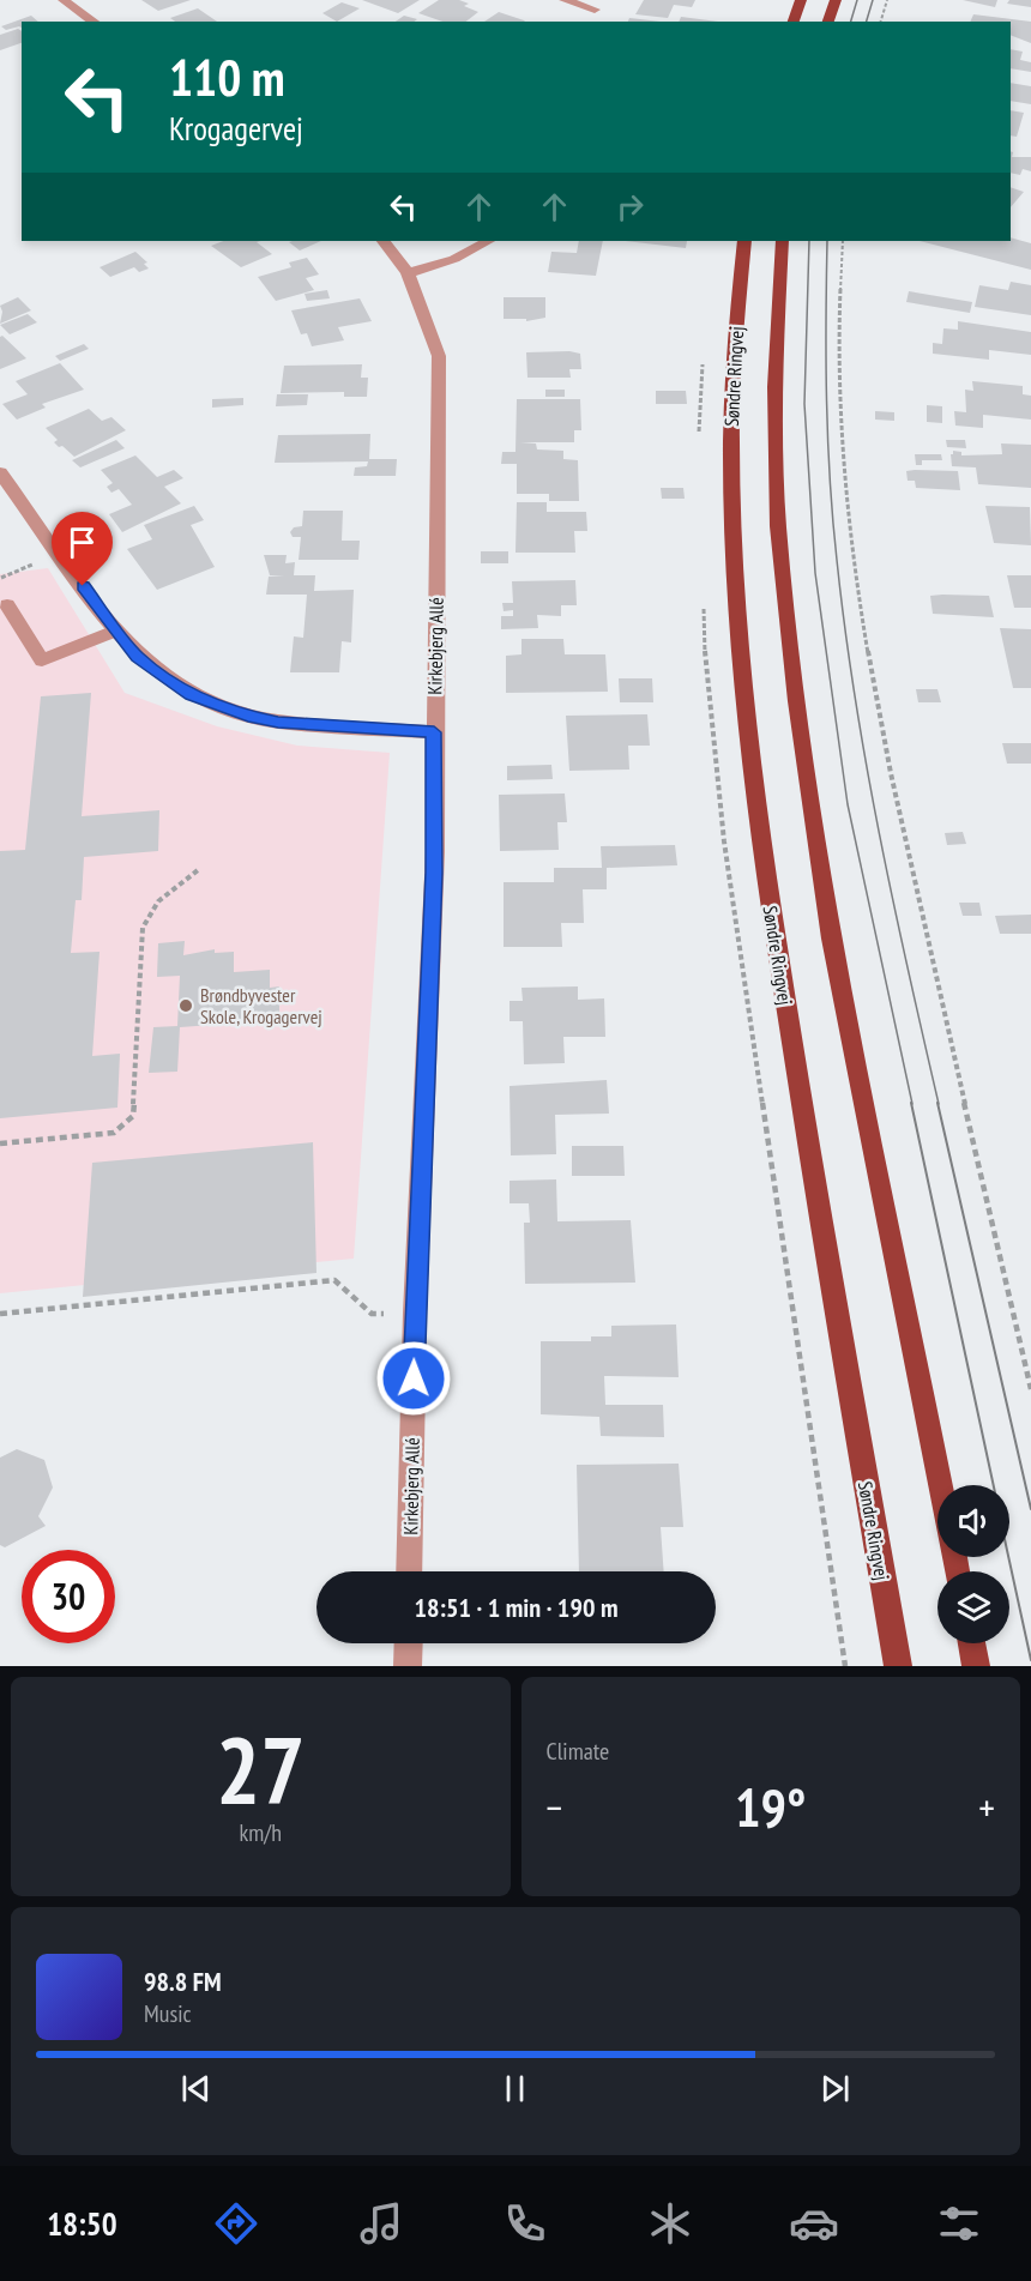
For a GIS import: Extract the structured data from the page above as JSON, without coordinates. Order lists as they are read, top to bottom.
{
  "streets": {
    "main road": ["Søndre Ringvej"],
    "street": ["Kirkebjerg Allé"]
  },
  "places": ["Brøndbyvester Skole, Krogagervej"],
  "page": {
    "turn": ["110 m", "Krogagervej"],
    "limit": "30",
    "trip": "18:51 · 1 min · 190 m",
    "tile": [
      ["27", "km/h"],
      "Climate"
    ],
    "heat": ["−", "19°", "+"],
    "song": ["98.8 FM", "Music"],
    "tabs": "18:50"
  }
}
